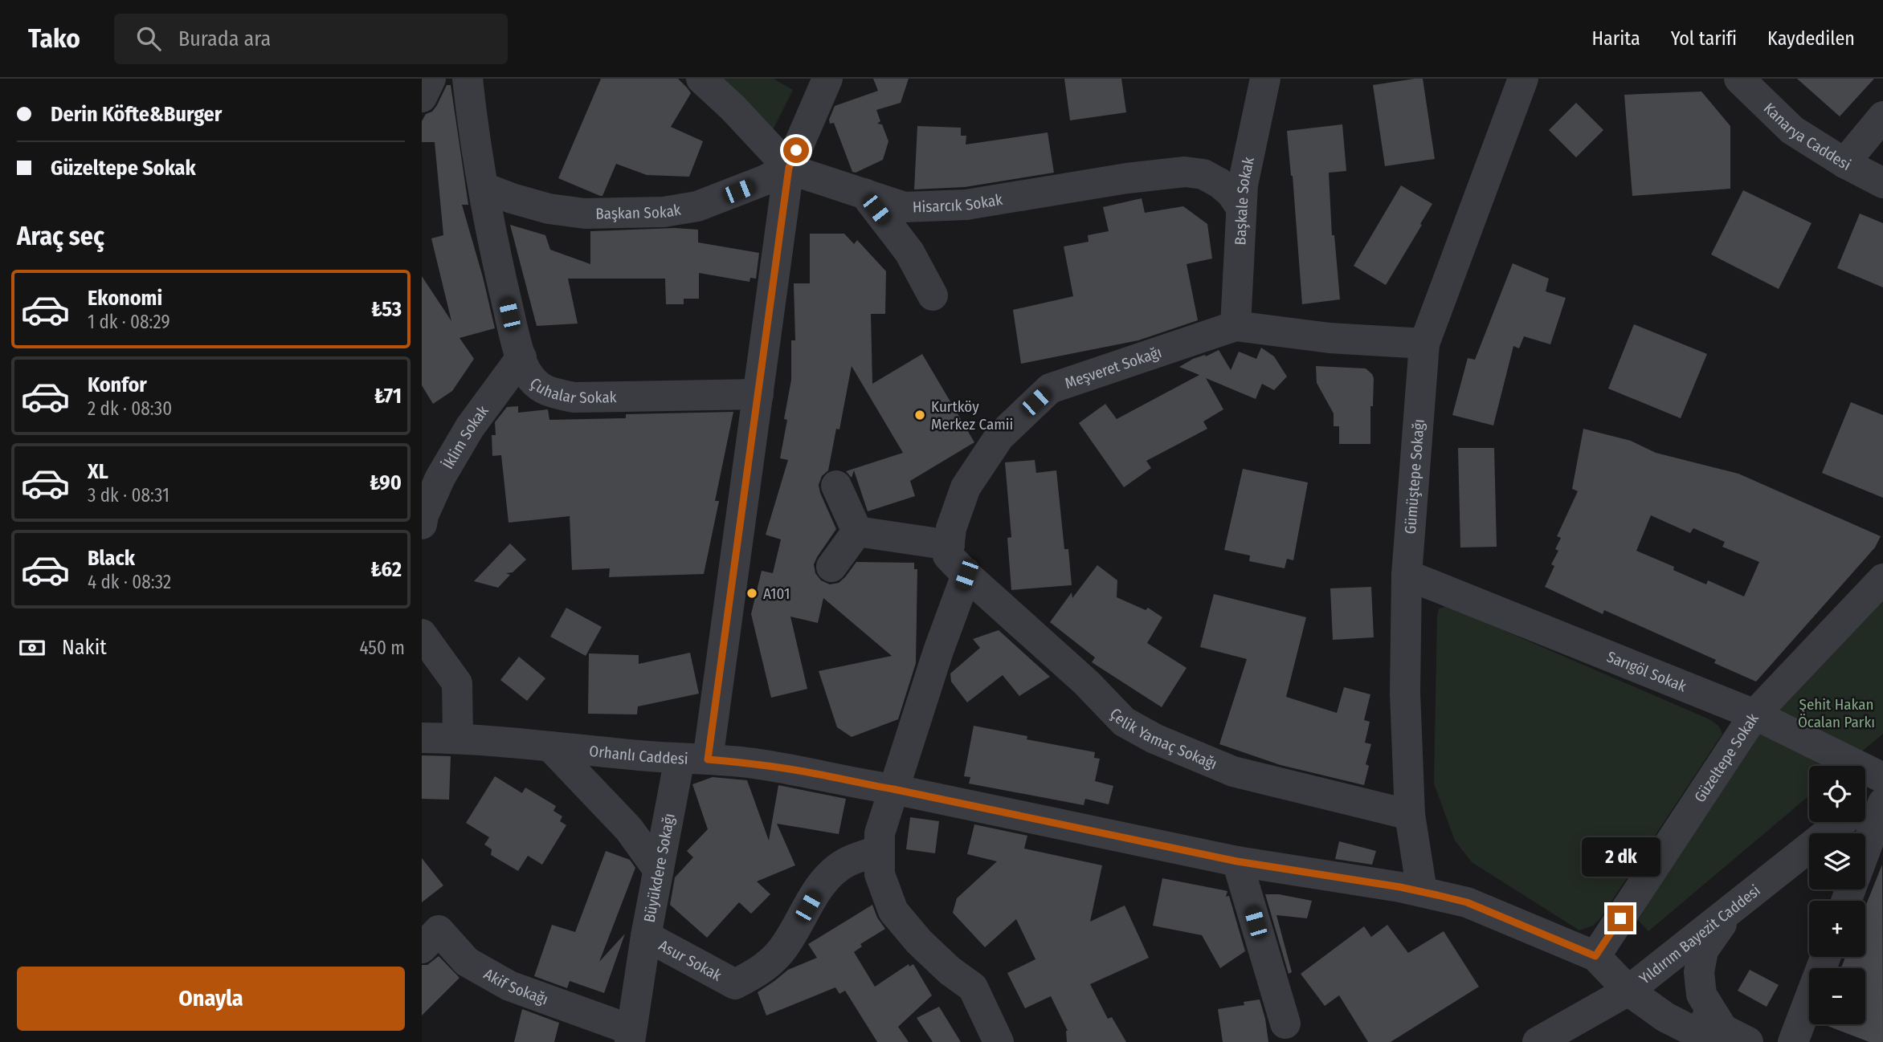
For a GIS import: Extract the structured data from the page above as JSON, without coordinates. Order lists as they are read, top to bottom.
{
  "streets": {
    "street": [
      "Kanarya Caddesi",
      "Başkale Sokak",
      "Hisarcık Sokak",
      "Başkan Sokak",
      "Meşveret Sokağı",
      "Çuhalar Sokak",
      "İklim Sokak",
      "Gümüştepe Sokağı",
      "Sarıgöl Sokak",
      "Çelik Yamaç Sokağı",
      "Orhanlı Caddesi",
      "Güzeltepe Sokak",
      "Büyükdere Sokağı",
      "Yıldırım Bayezit Caddesi",
      "Asur Sokak",
      "Akif Sokağı"
    ]
  },
  "crossings": [
    ["Başkale Sokak", "Hisarcık Sokak"],
    ["Başkale Sokak", "Meşveret Sokağı"],
    ["Hisarcık Sokak", "Başkan Sokak"],
    ["Hisarcık Sokak", "Büyükdere Sokağı"],
    ["Başkan Sokak", "Çuhalar Sokak"],
    ["Başkan Sokak", "Büyükdere Sokağı"],
    ["Meşveret Sokağı", "Gümüştepe Sokağı"],
    ["Çuhalar Sokak", "İklim Sokak"],
    ["Çuhalar Sokak", "Büyükdere Sokağı"],
    ["Gümüştepe Sokağı", "Sarıgöl Sokak"],
    ["Gümüştepe Sokağı", "Çelik Yamaç Sokağı"],
    ["Gümüştepe Sokağı", "Orhanlı Caddesi"],
    ["Sarıgöl Sokak", "Güzeltepe Sokak"],
    ["Orhanlı Caddesi", "Güzeltepe Sokak"],
    ["Orhanlı Caddesi", "Büyükdere Sokağı"],
    ["Orhanlı Caddesi", "Yıldırım Bayezit Caddesi"],
    ["Büyükdere Sokağı", "Asur Sokak"],
    ["Büyükdere Sokağı", "Akif Sokağı"]
  ],
  "parks": ["Şehit Hakan Öcalan Parkı"],
  "places": ["Kurtköy Merkez Camii", "A101"],
  "page": {
    "header": "Tako",
    "search": "Burada ara",
    "nav": ["Harita", "Yol tarifi", "Kaydedilen"],
    "banner": ["Derin Köfte&Burger", "Güzeltepe Sokak"],
    "heading": "Araç seç",
    "list": [
      {
        "name": "Ekonomi",
        "note": "1 dk · 08:29",
        "value": "₺53"
      },
      {
        "name": "Konfor",
        "note": "2 dk · 08:30",
        "value": "₺71"
      },
      {
        "name": "XL",
        "note": "3 dk · 08:31",
        "value": "₺90"
      },
      {
        "name": "Black",
        "note": "4 dk · 08:32",
        "value": "₺62"
      }
    ],
    "pay": ["Nakit", "450 m"],
    "map_buttons": ["+", "−"],
    "bubble": "2 dk",
    "buttons": "Onayla"
  }
}
